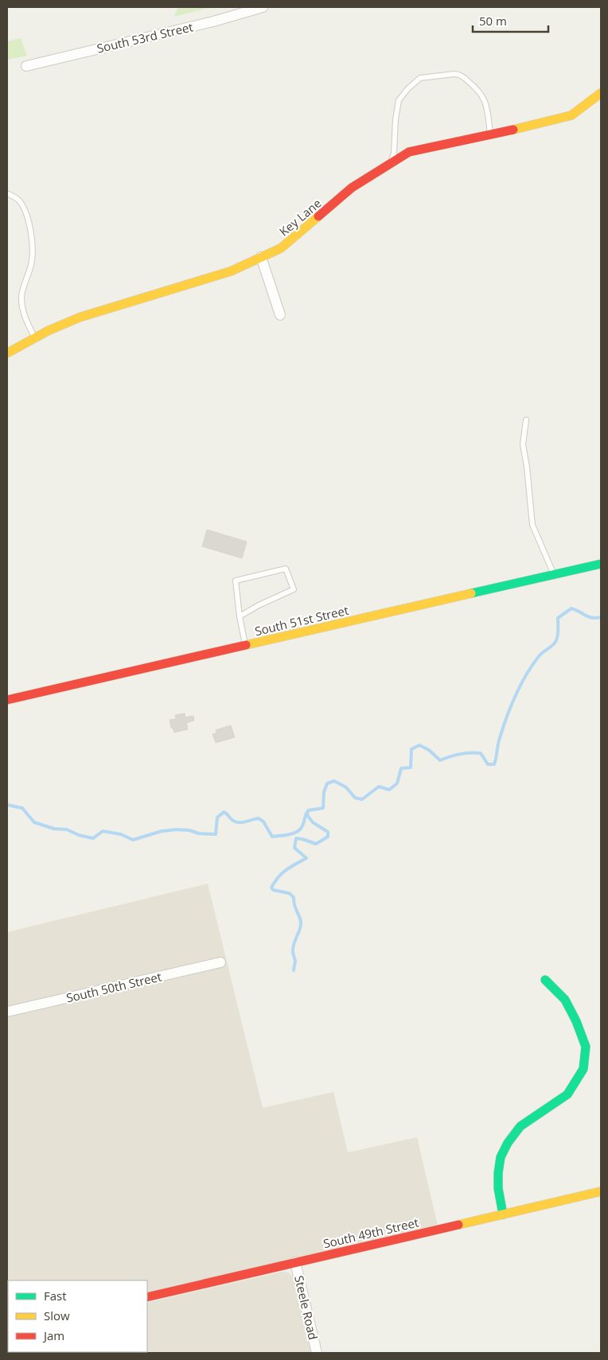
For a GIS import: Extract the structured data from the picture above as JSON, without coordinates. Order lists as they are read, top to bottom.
{
  "streets": {
    "street": [
      "South 53rd Street",
      "Key Lane",
      "South 51st Street",
      "South 50th Street",
      "South 49th Street",
      "Steele Road"
    ]
  },
  "crossings": [
    ["South 49th Street", "Steele Road"]
  ],
  "legend": ["Fast", "Slow", "Jam"],
  "scale_bar": "50 m"
}
